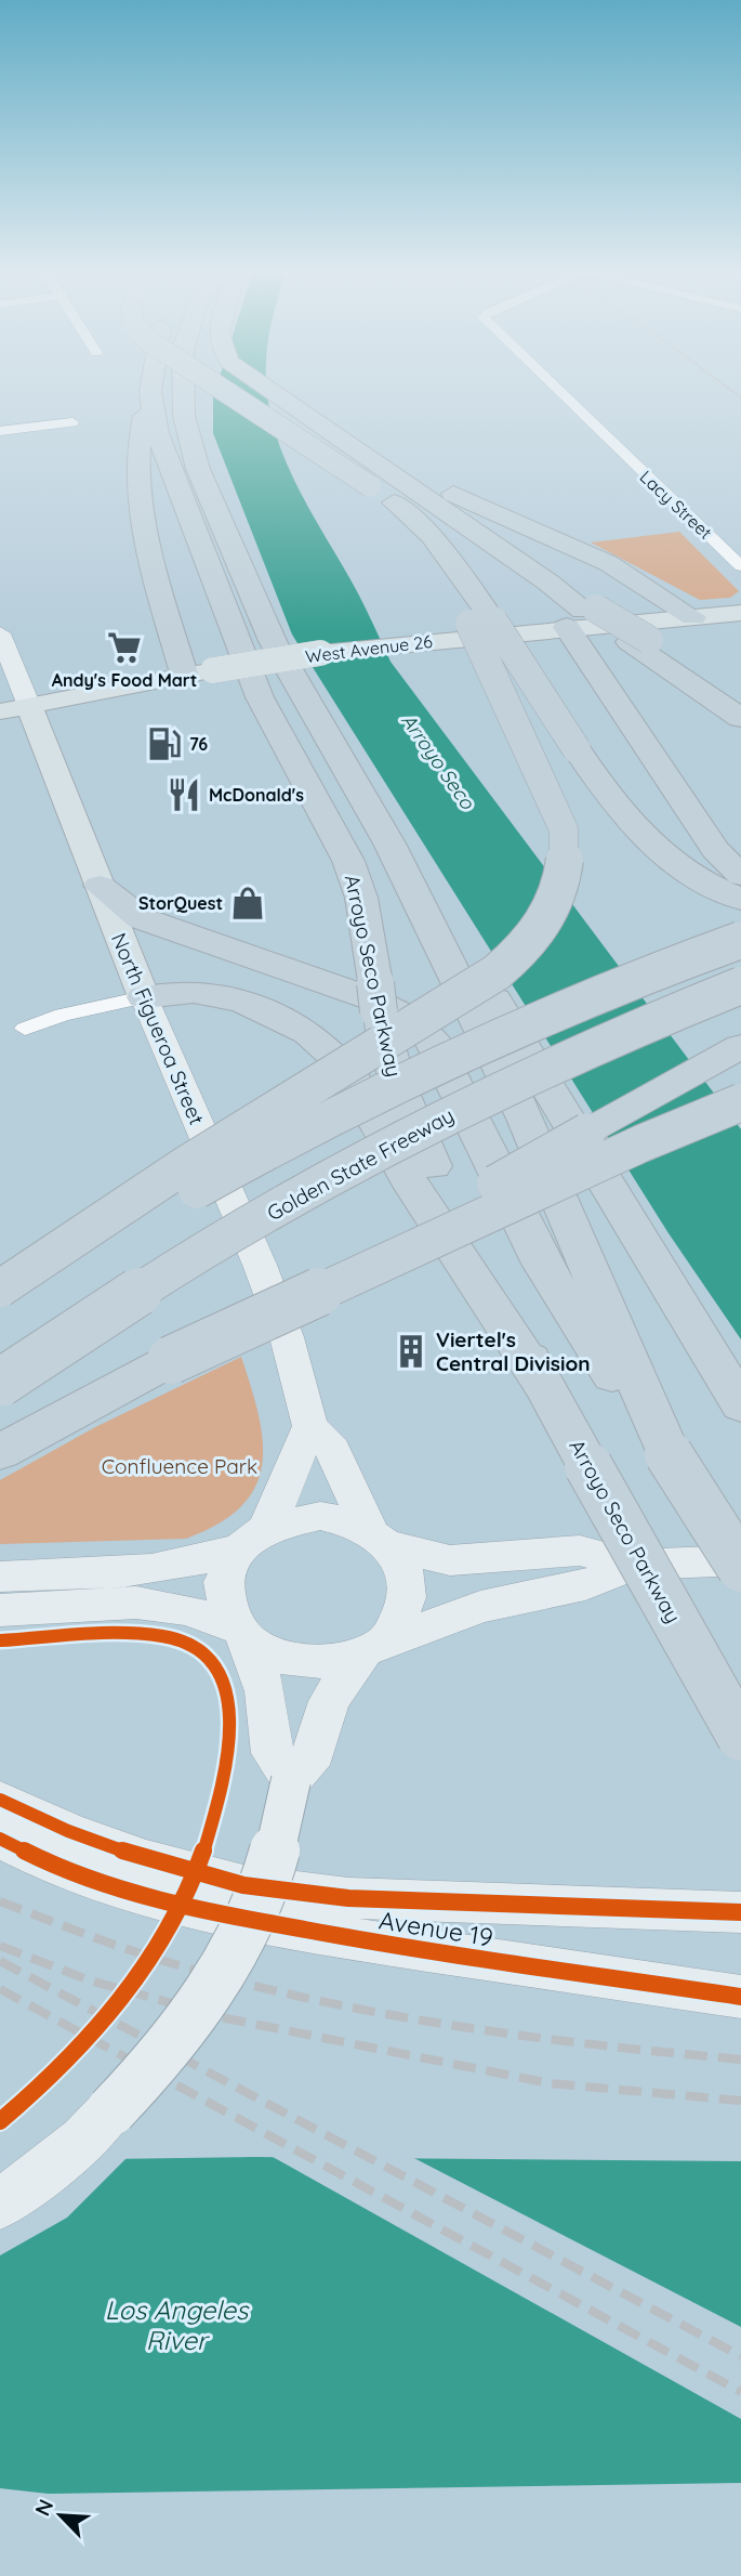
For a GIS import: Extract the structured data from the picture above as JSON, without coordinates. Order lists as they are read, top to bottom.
{
  "streets": {
    "highway": ["Arroyo Seco Parkway", "Golden State Freeway"],
    "main road": ["West Avenue 26", "North Figueroa Street", "Avenue 19"],
    "street": ["Lacy Street"]
  },
  "crossings": [
    ["West Avenue 26", "North Figueroa Street"]
  ],
  "water": ["Arroyo Seco", "Los Angeles River"],
  "parks": ["Confluence Park"],
  "places": {
    "supermarket": ["Andy's Food Mart"],
    "fuel station": ["76"],
    "restaurant": ["McDonald's"],
    "shop": ["StorQuest"],
    "building": ["Viertel's Central Division"]
  },
  "north": "top left"
}
